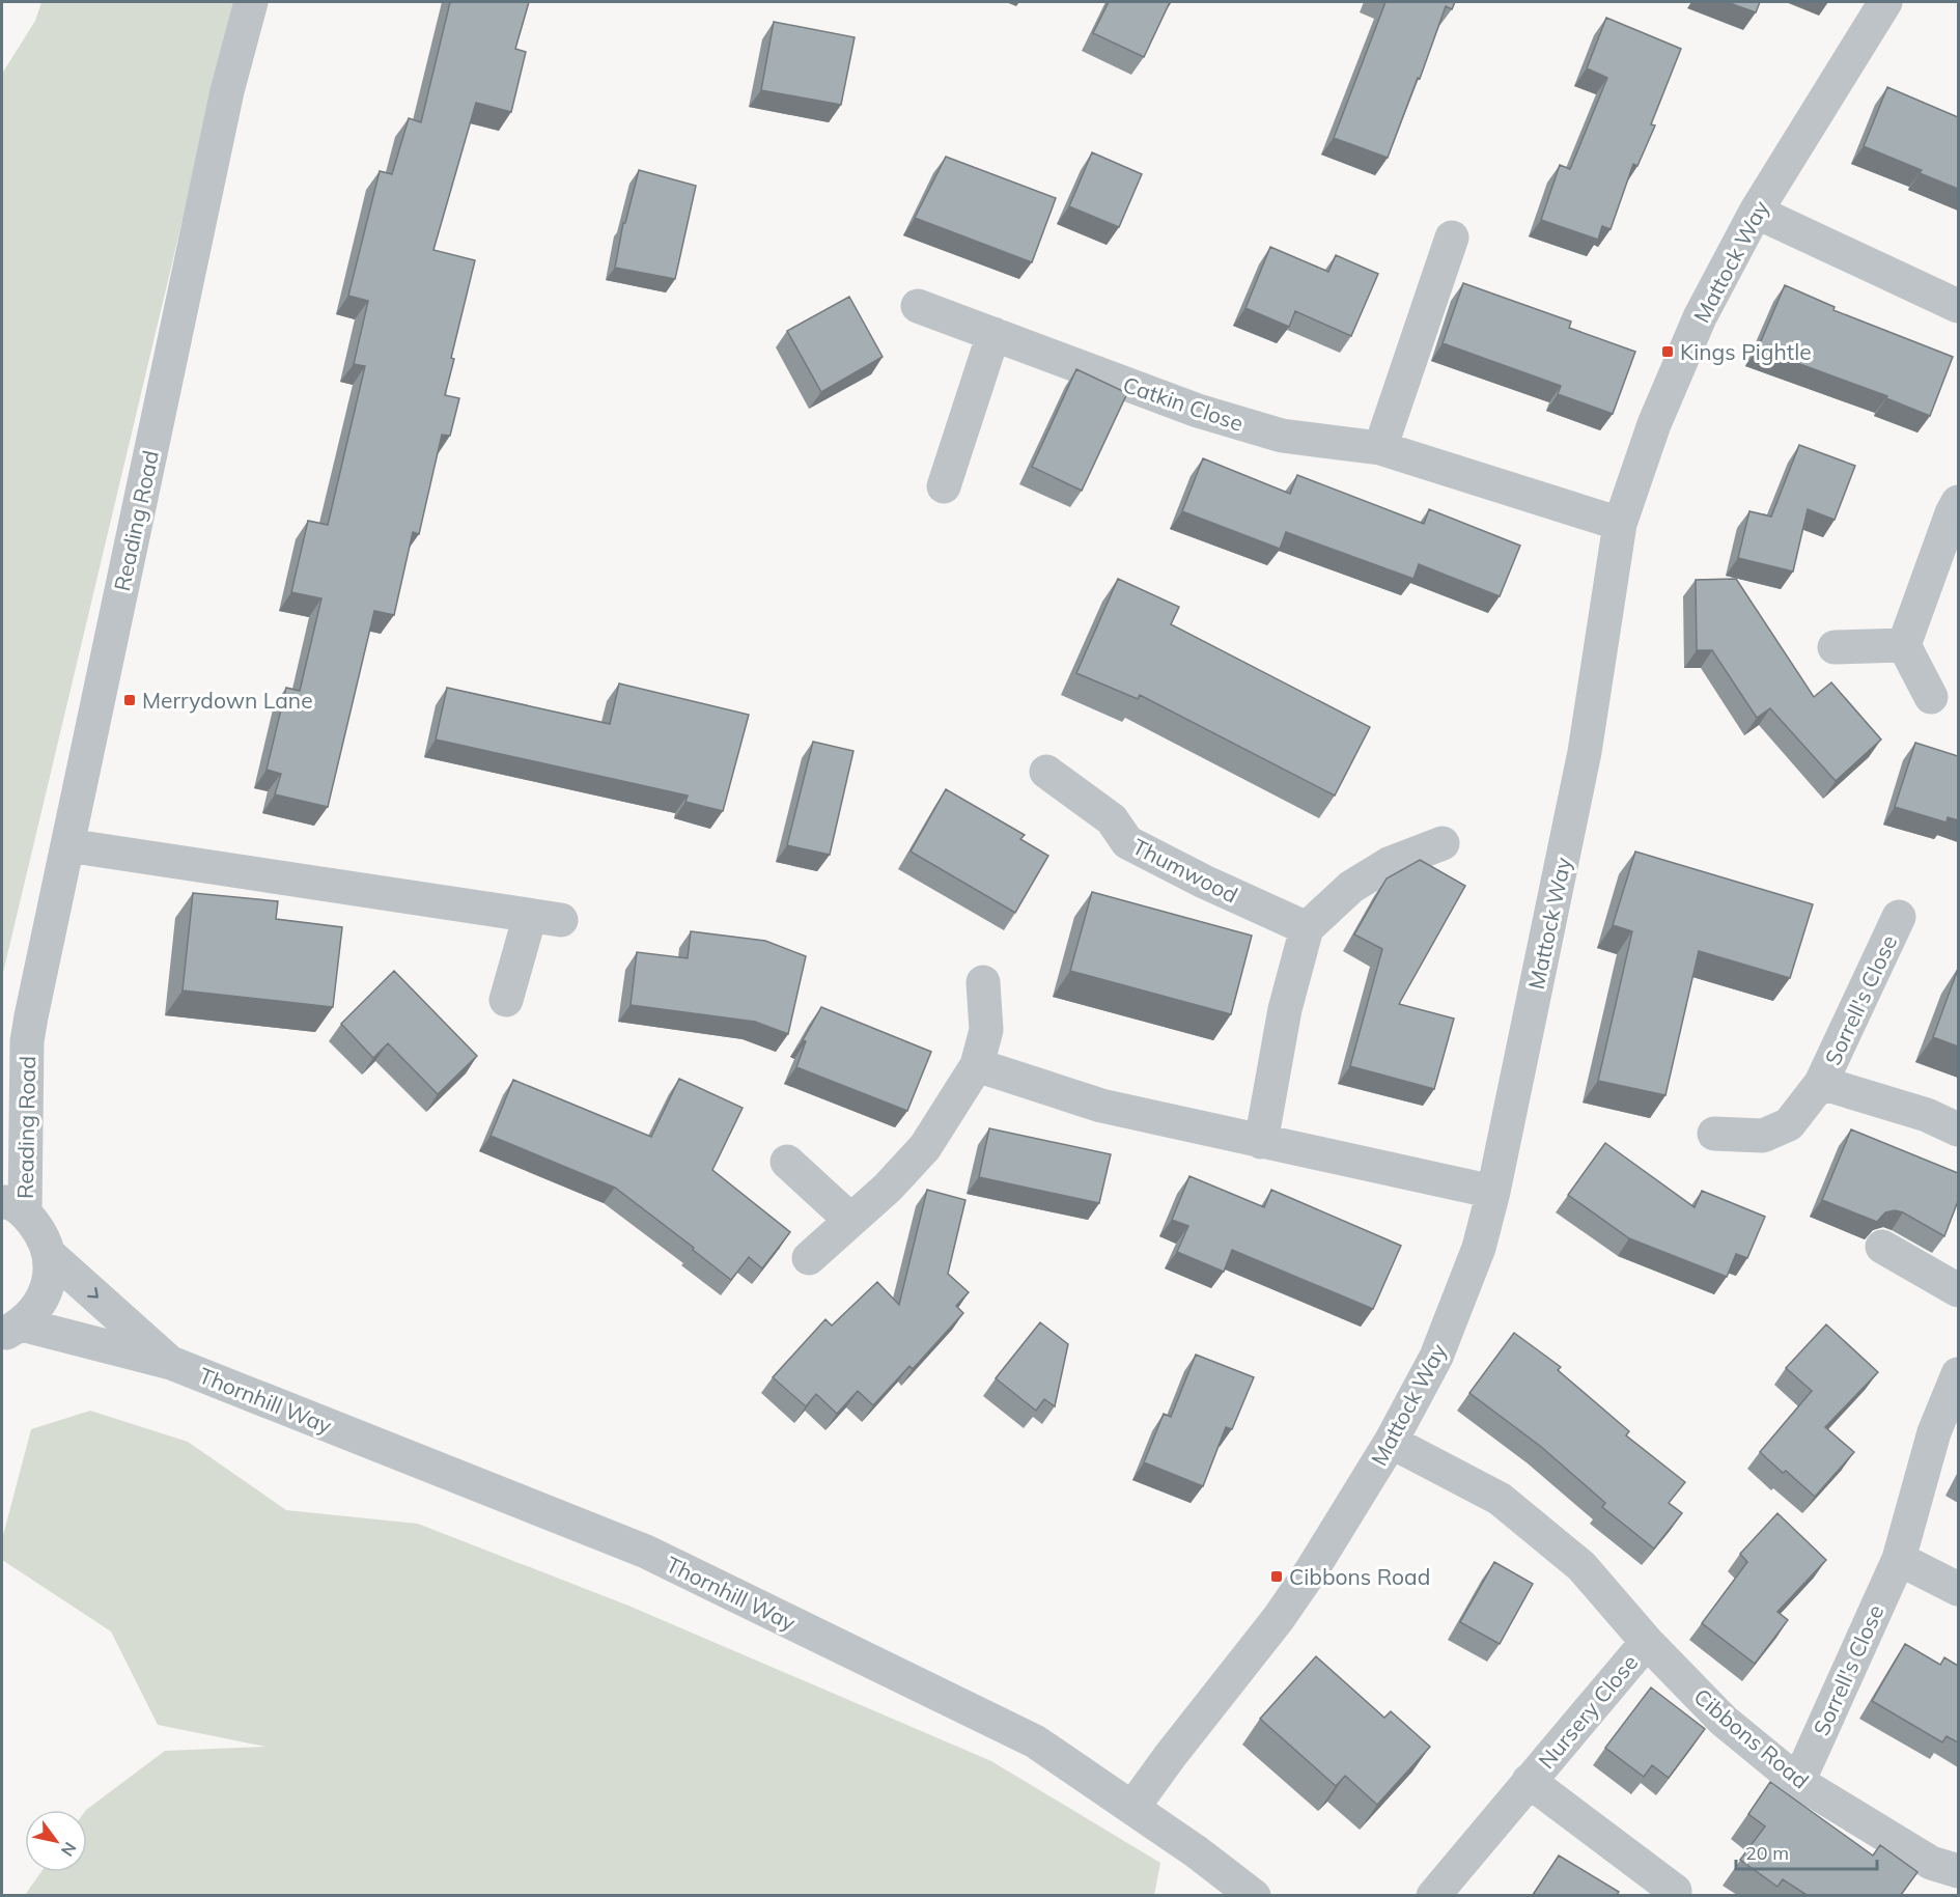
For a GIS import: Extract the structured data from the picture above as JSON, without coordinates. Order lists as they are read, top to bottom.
{
  "streets": {
    "street": [
      "Mattock Way",
      "Catkin Close",
      "Reading Road",
      "Thumwood",
      "Sorrell's Close",
      "Thornhill Way",
      "Nursery Close",
      "Cibbons Road"
    ]
  },
  "crossings": [
    ["Mattock Way", "Catkin Close"],
    ["Mattock Way", "Thornhill Way"],
    ["Mattock Way", "Cibbons Road"],
    ["Sorrell's Close", "Cibbons Road"],
    ["Nursery Close", "Cibbons Road"]
  ],
  "places": {
    "transit": ["Kings Pightle", "Merrydown Lane", "Cibbons Road"]
  },
  "scale_bar": "20 m",
  "north": "bottom right"
}
